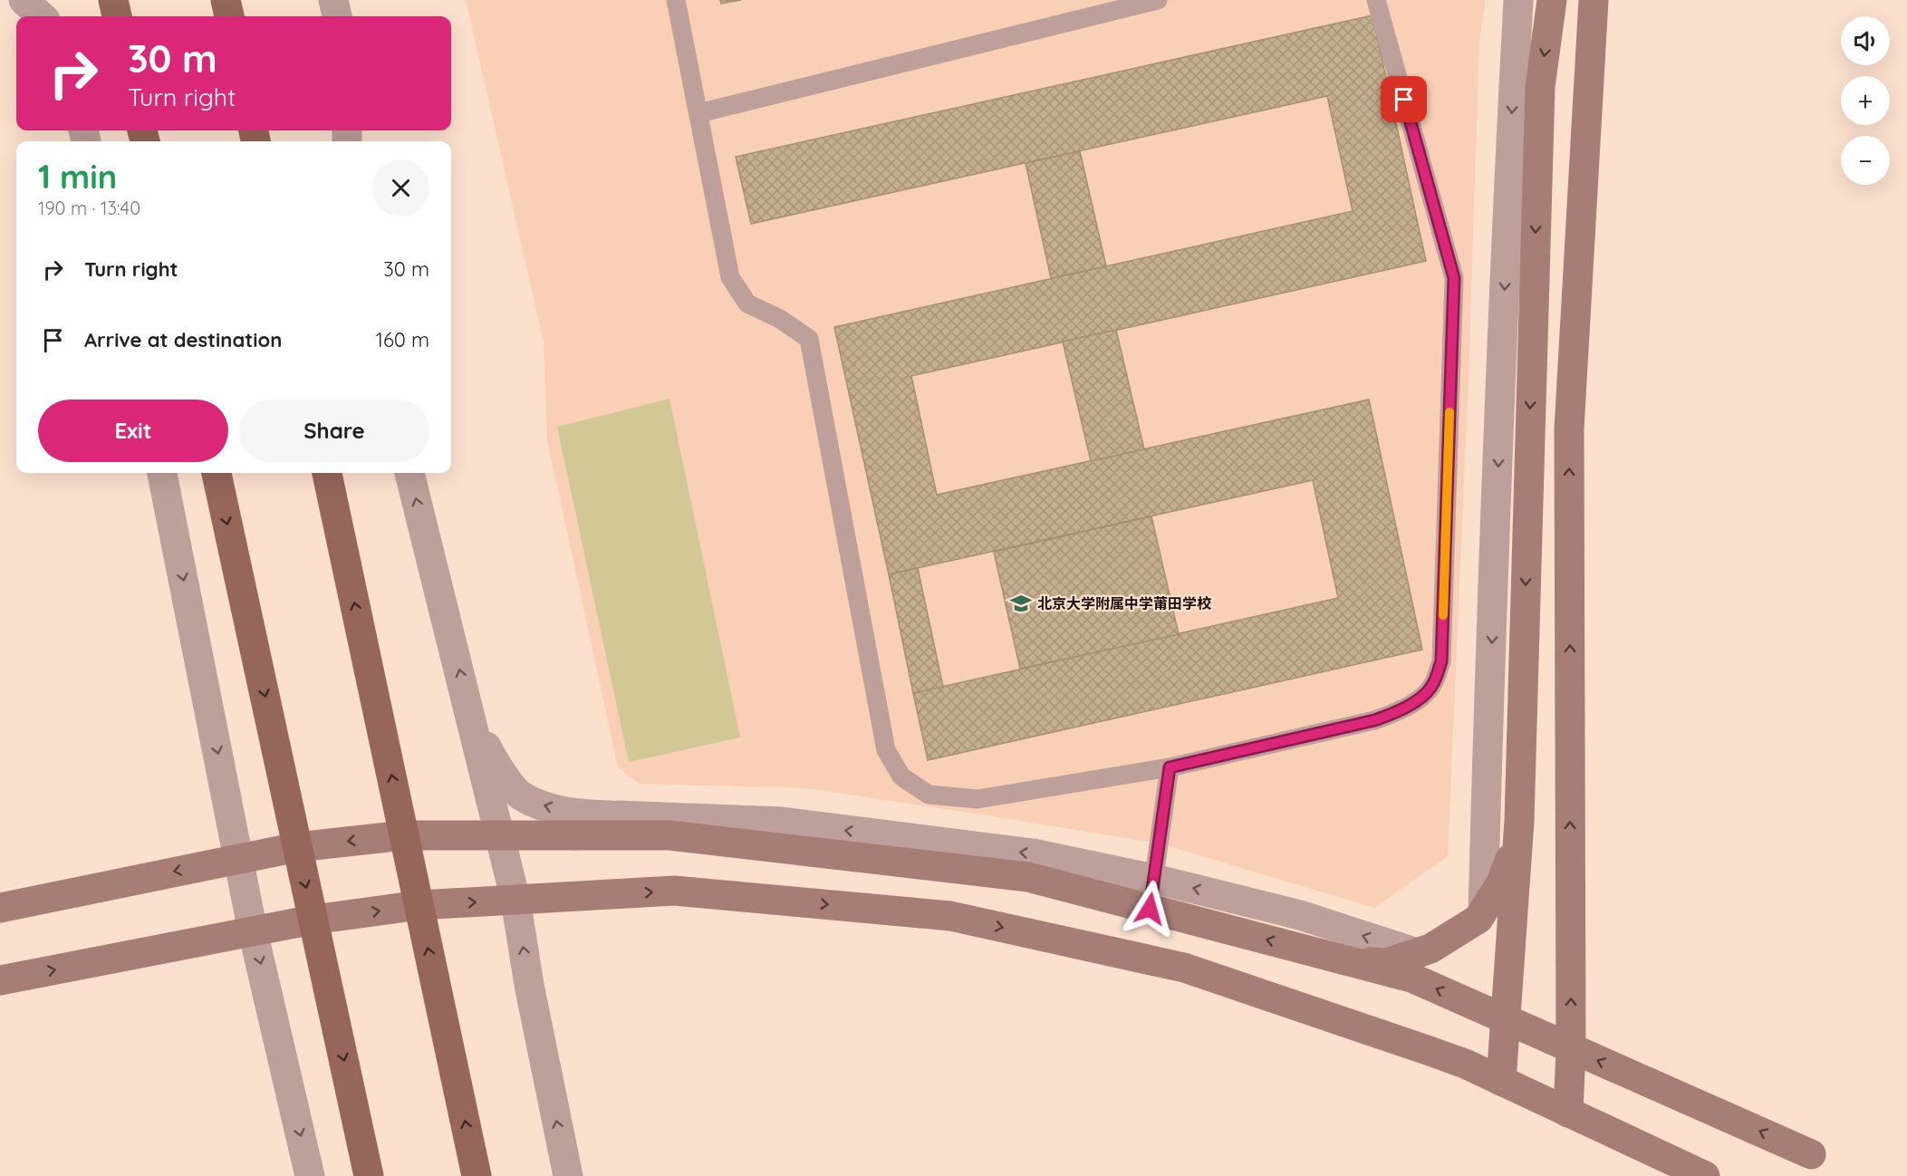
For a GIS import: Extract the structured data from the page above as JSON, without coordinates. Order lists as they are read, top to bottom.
{
  "places": {
    "school or university": ["北京大学附属中学莆田学校"]
  },
  "page": {
    "map_buttons": ["+", "−"],
    "turn": ["30 m", "Turn right"],
    "heading": ["1 min", "190 m · 13:40"],
    "list": [
      {
        "name": "Turn right",
        "value": "30 m"
      },
      {
        "name": "Arrive at destination",
        "value": "160 m"
      }
    ],
    "buttons": ["Exit", "Share"]
  }
}
